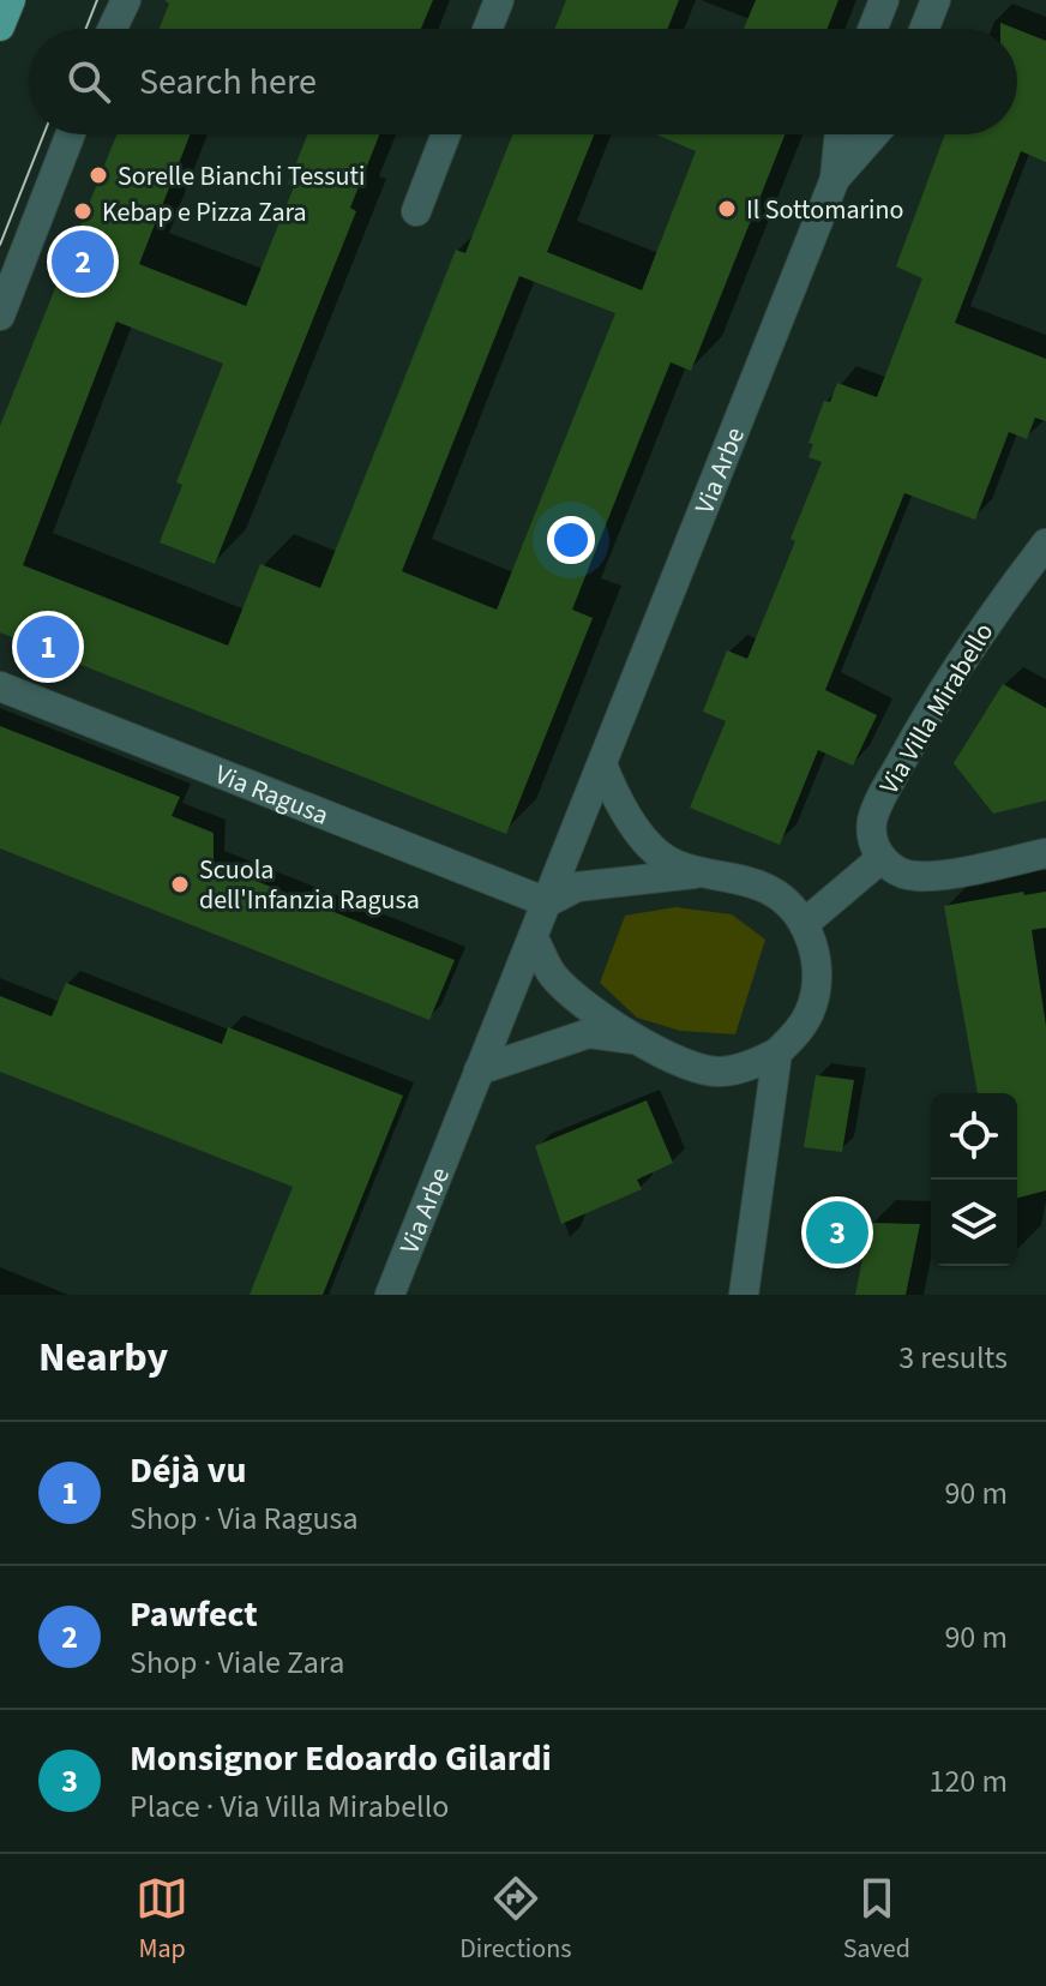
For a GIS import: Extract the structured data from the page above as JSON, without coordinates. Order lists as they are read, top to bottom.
{
  "streets": {
    "street": ["Via Arbe", "Via Villa Mirabello", "Via Ragusa"]
  },
  "crossings": [
    ["Via Arbe", "Via Ragusa"]
  ],
  "places": [
    "Sorelle Bianchi Tessuti",
    "Il Sottomarino",
    "Kebap e Pizza Zara",
    "Scuola dell'Infanzia Ragusa"
  ],
  "page": {
    "search": "Search here",
    "pins": ["2", "1", "3"],
    "heading": ["Nearby", "3 results"],
    "list": [
      {
        "mark": "1",
        "name": "Déjà vu",
        "note": "Shop · Via Ragusa",
        "value": "90 m"
      },
      {
        "mark": "2",
        "name": "Pawfect",
        "note": "Shop · Viale Zara",
        "value": "90 m"
      },
      {
        "mark": "3",
        "name": "Monsignor Edoardo Gilardi",
        "note": "Place · Via Villa Mirabello",
        "value": "120 m"
      }
    ],
    "nav": ["Map", "Directions", "Saved"]
  }
}
